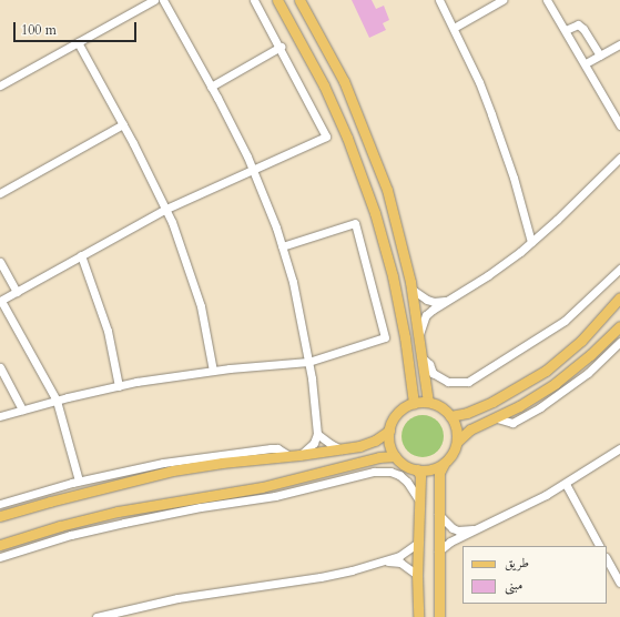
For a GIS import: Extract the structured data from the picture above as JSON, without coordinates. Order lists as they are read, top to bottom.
{
  "legend": ["طريق", "مبنى"],
  "scale_bar": "100 m"
}
